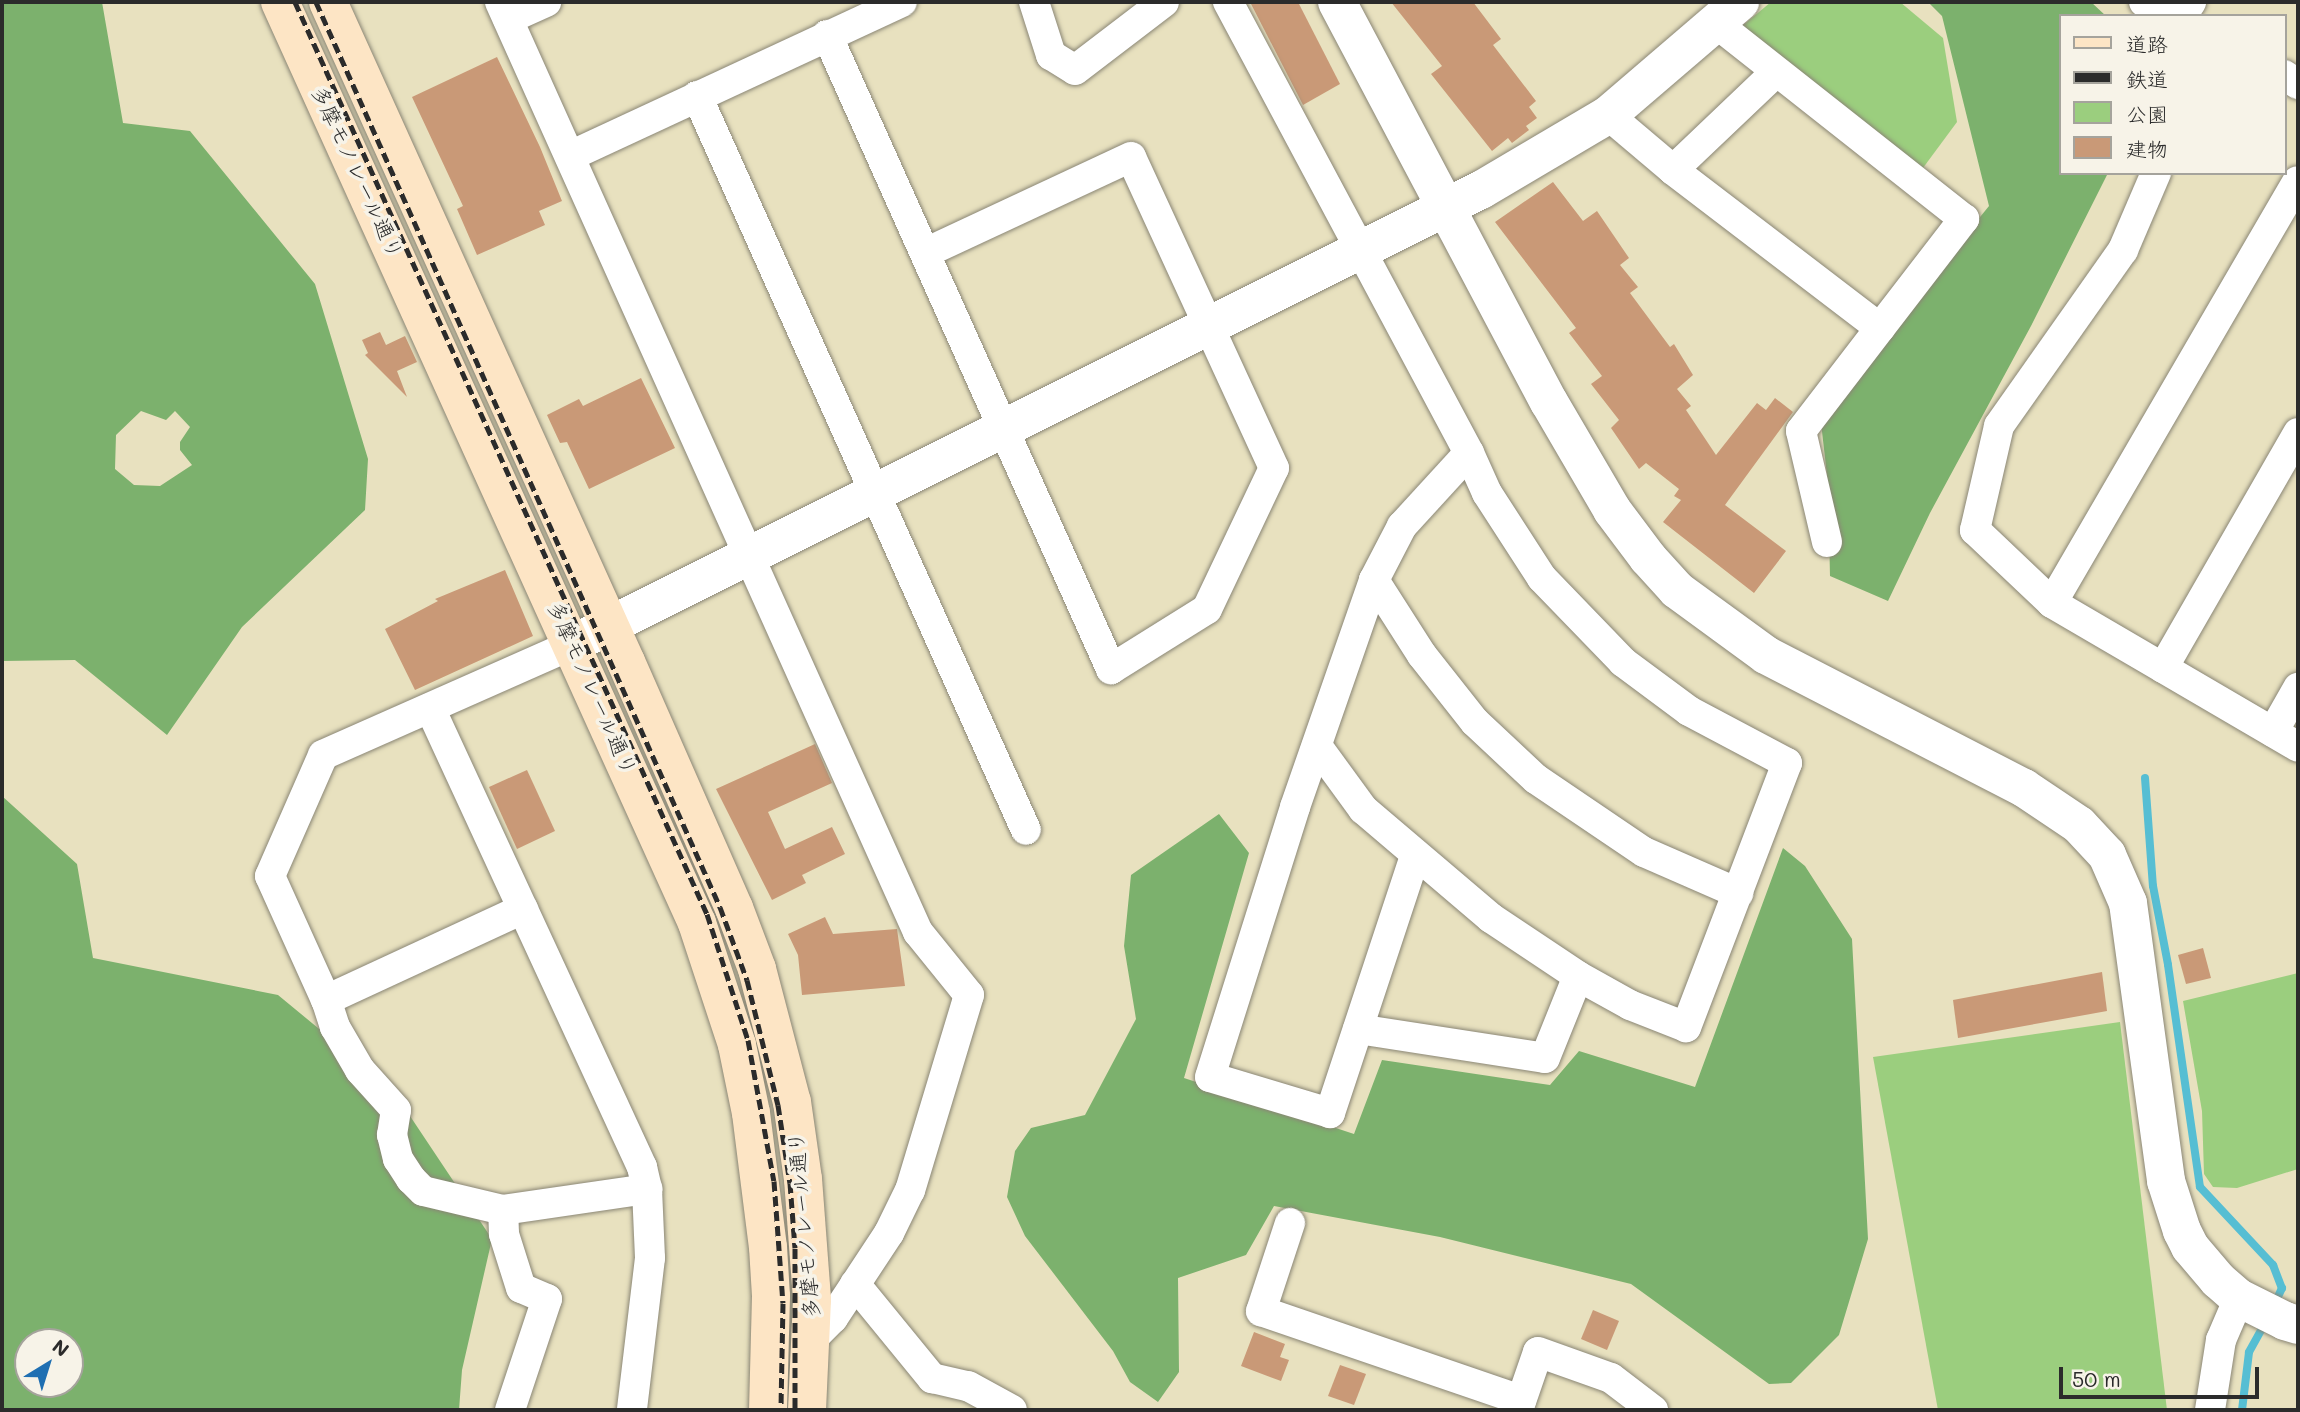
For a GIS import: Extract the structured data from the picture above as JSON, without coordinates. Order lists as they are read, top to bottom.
{
  "streets": {
    "main road": ["多摩モノレール通り"]
  },
  "legend": [
    "道路",
    "鉄道",
    "公園",
    "建物"
  ],
  "scale_bar": "50 m",
  "north": "top right"
}
